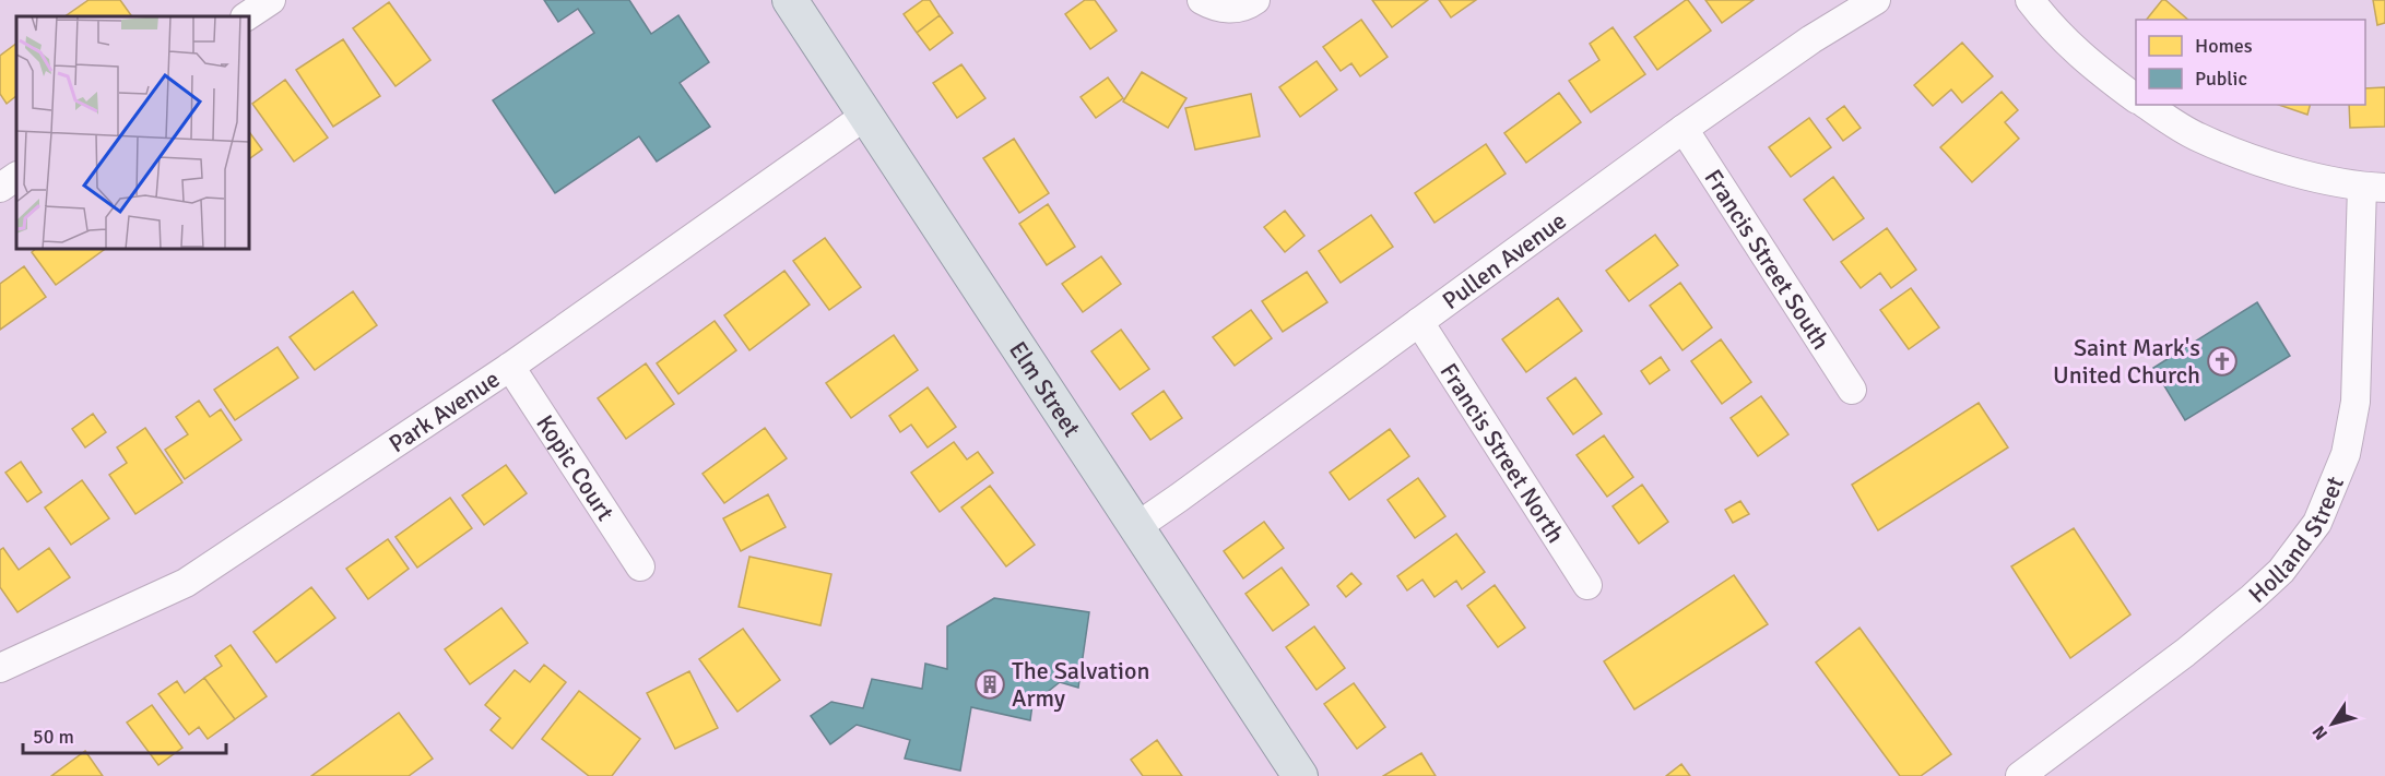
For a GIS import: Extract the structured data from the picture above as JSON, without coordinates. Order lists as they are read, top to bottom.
{
  "streets": {
    "main road": ["Elm Street"],
    "street": [
      "Francis Street South",
      "Pullen Avenue",
      "Park Avenue",
      "Francis Street North",
      "Kopic Court",
      "Holland Street"
    ]
  },
  "crossings": [
    ["Francis Street South", "Pullen Avenue"],
    ["Pullen Avenue", "Elm Street"],
    ["Pullen Avenue", "Francis Street North"],
    ["Elm Street", "Park Avenue"],
    ["Park Avenue", "Kopic Court"]
  ],
  "places": {
    "church": ["Saint Mark's United Church"],
    "building": ["The Salvation Army"]
  },
  "legend": ["Homes", "Public"],
  "scale_bar": "50 m",
  "north": "bottom left"
}
